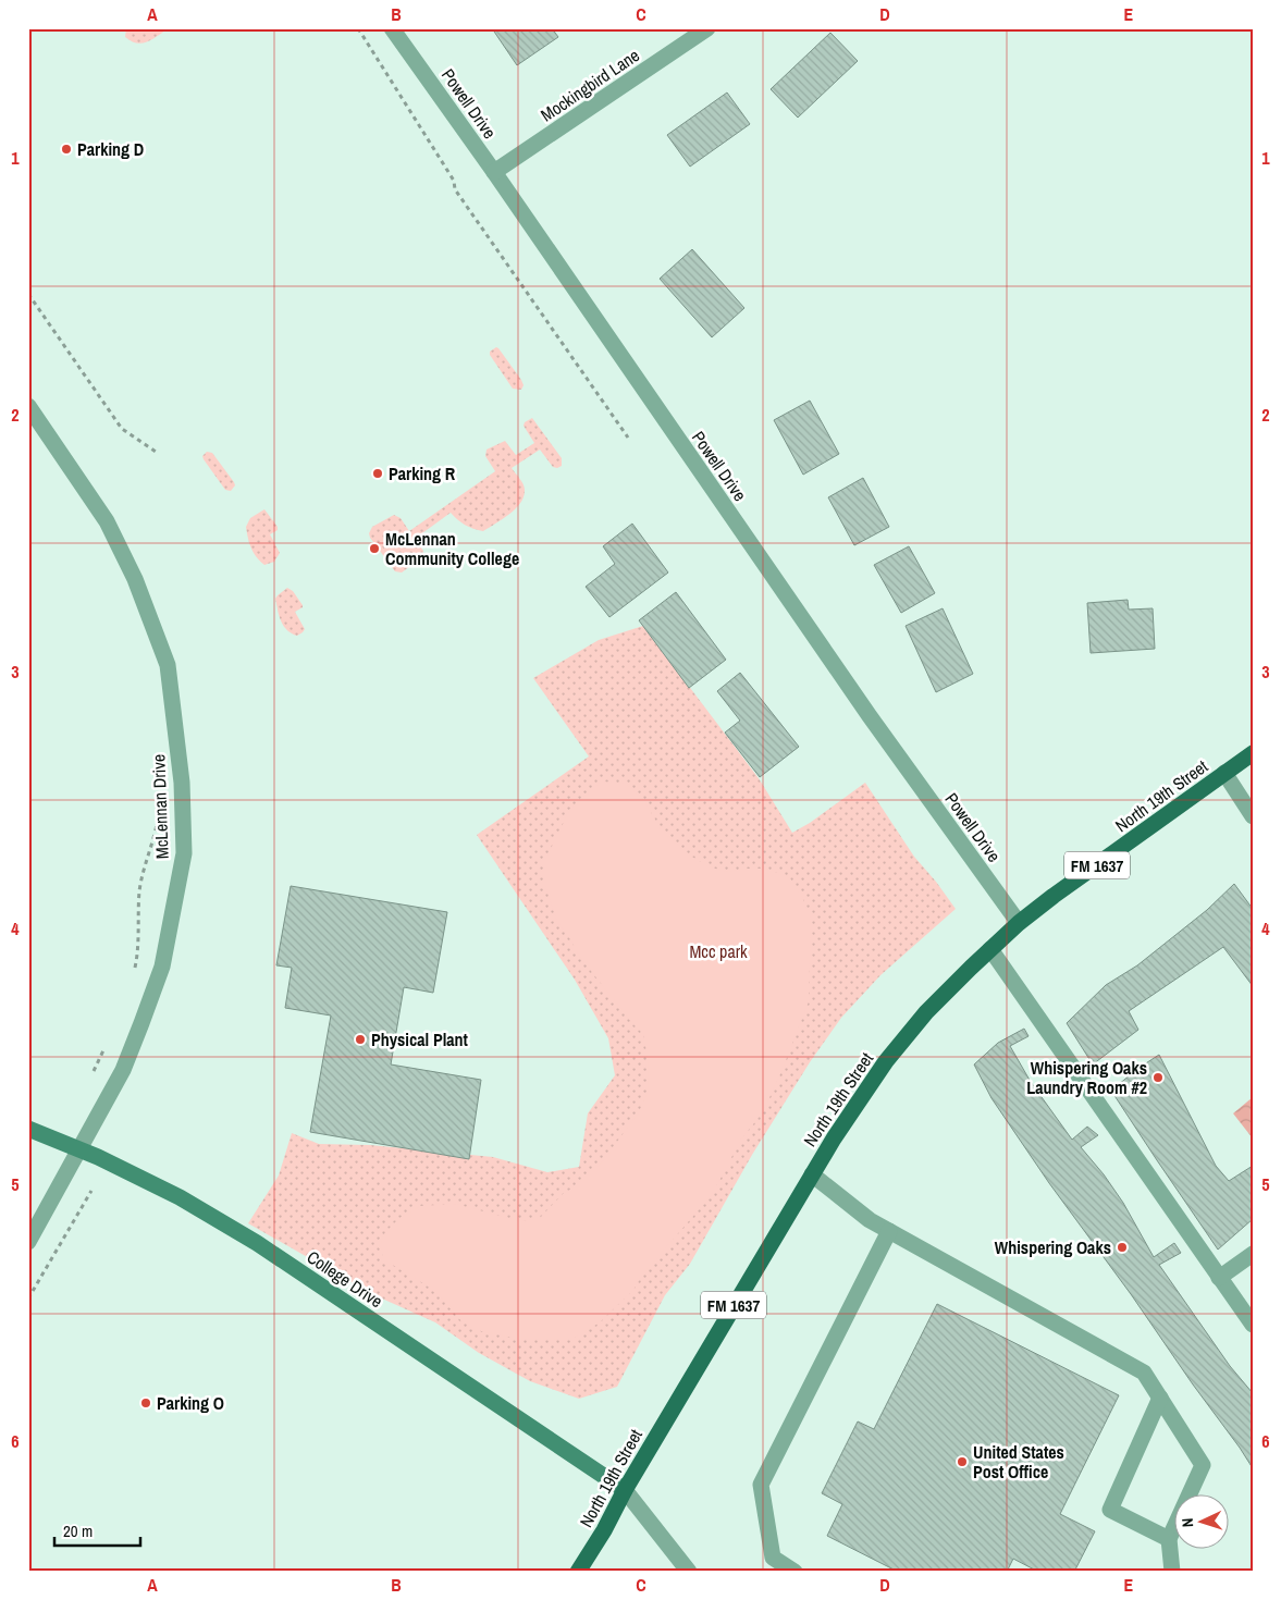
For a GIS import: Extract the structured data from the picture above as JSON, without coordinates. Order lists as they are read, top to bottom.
{
  "streets": {
    "main road": ["North 19th Street", "FM 1637"],
    "street": [
      "Mockingbird Lane",
      "Powell Drive",
      "McLennan Drive",
      "College Drive"
    ]
  },
  "crossings": [
    ["Mockingbird Lane", "Powell Drive"],
    ["Powell Drive", "North 19th Street"],
    ["North 19th Street", "College Drive"],
    ["McLennan Drive", "College Drive"]
  ],
  "parks": ["Mcc park"],
  "places": [
    "Parking D",
    "Parking R",
    "McLennan Community College",
    "Physical Plant",
    "Whispering Oaks Laundry Room #2",
    "Whispering Oaks",
    "Parking O",
    "United States Post Office"
  ],
  "scale_bar": "20 m",
  "north": "left",
  "grid": {
    "columns": [
      "A",
      "B",
      "C",
      "D",
      "E"
    ],
    "rows": [
      "1",
      "2",
      "3",
      "4",
      "5",
      "6"
    ]
  }
}
